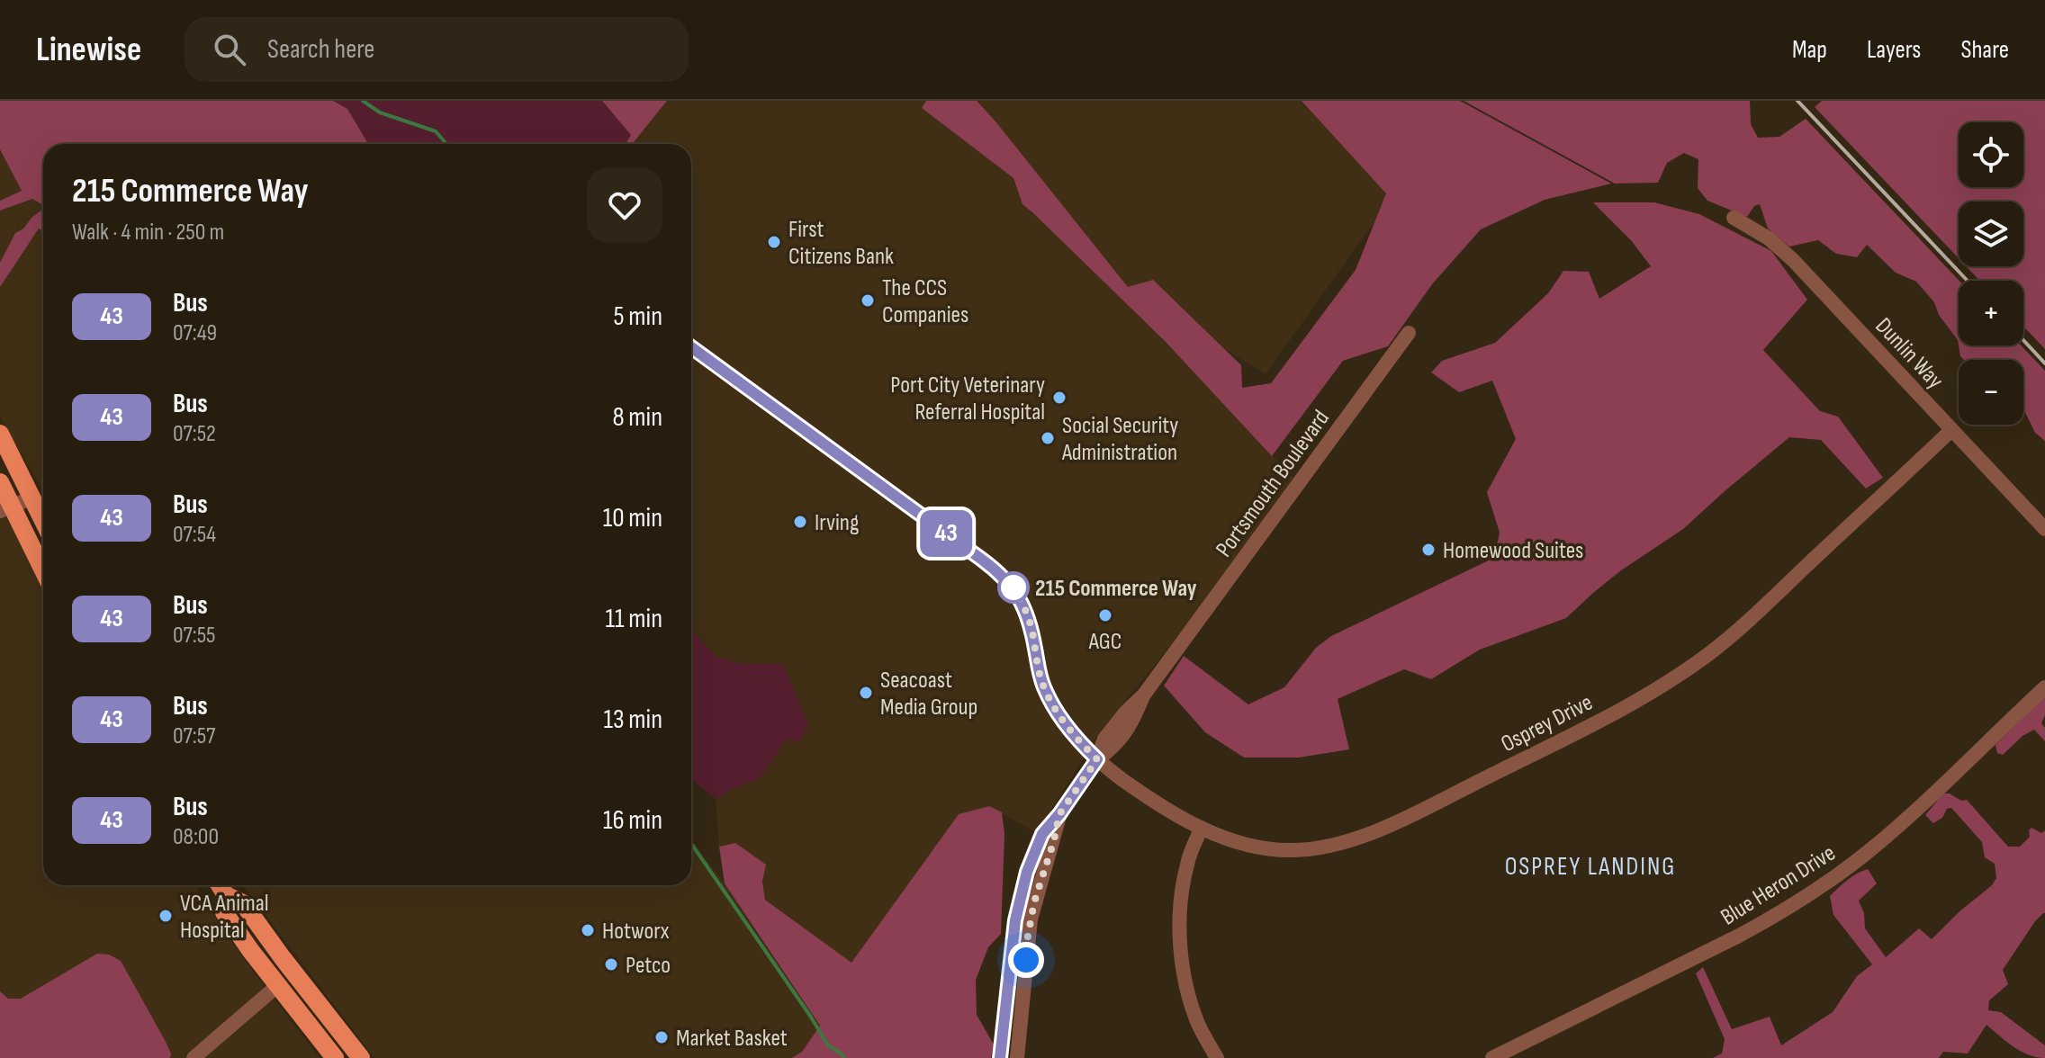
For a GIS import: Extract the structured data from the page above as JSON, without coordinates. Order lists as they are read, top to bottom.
{
  "streets": {
    "street": [
      "Dunlin Way",
      "Portsmouth Boulevard",
      "Osprey Drive",
      "Blue Heron Drive"
    ]
  },
  "crossings": [
    ["Dunlin Way", "Osprey Drive"],
    ["Portsmouth Boulevard", "Osprey Drive"]
  ],
  "districts": ["OSPREY LANDING"],
  "places": [
    "First Citizens Bank",
    "The CCS Companies",
    "Port City Veterinary Referral Hospital",
    "Social Security Administration",
    "Irving",
    "Homewood Suites",
    "215 Commerce Way",
    "AGC",
    "Seacoast Media Group",
    "VCA Animal Hospital",
    "Hotworx",
    "Petco",
    "Market Basket"
  ],
  "lines": ["bus line 43"],
  "page": {
    "header": "Linewise",
    "search": "Search here",
    "nav": ["Map", "Layers", "Share"],
    "on_map": "43",
    "map_buttons": ["+", "−"],
    "heading": ["215 Commerce Way", "Walk · 4 min · 250 m"],
    "list": [
      {
        "mark": "43",
        "name": "Bus",
        "note": "07:49",
        "value": "5 min"
      },
      {
        "mark": "43",
        "name": "Bus",
        "note": "07:52",
        "value": "8 min"
      },
      {
        "mark": "43",
        "name": "Bus",
        "note": "07:54",
        "value": "10 min"
      },
      {
        "mark": "43",
        "name": "Bus",
        "note": "07:55",
        "value": "11 min"
      },
      {
        "mark": "43",
        "name": "Bus",
        "note": "07:57",
        "value": "13 min"
      },
      {
        "mark": "43",
        "name": "Bus",
        "note": "08:00",
        "value": "16 min"
      }
    ]
  }
}
